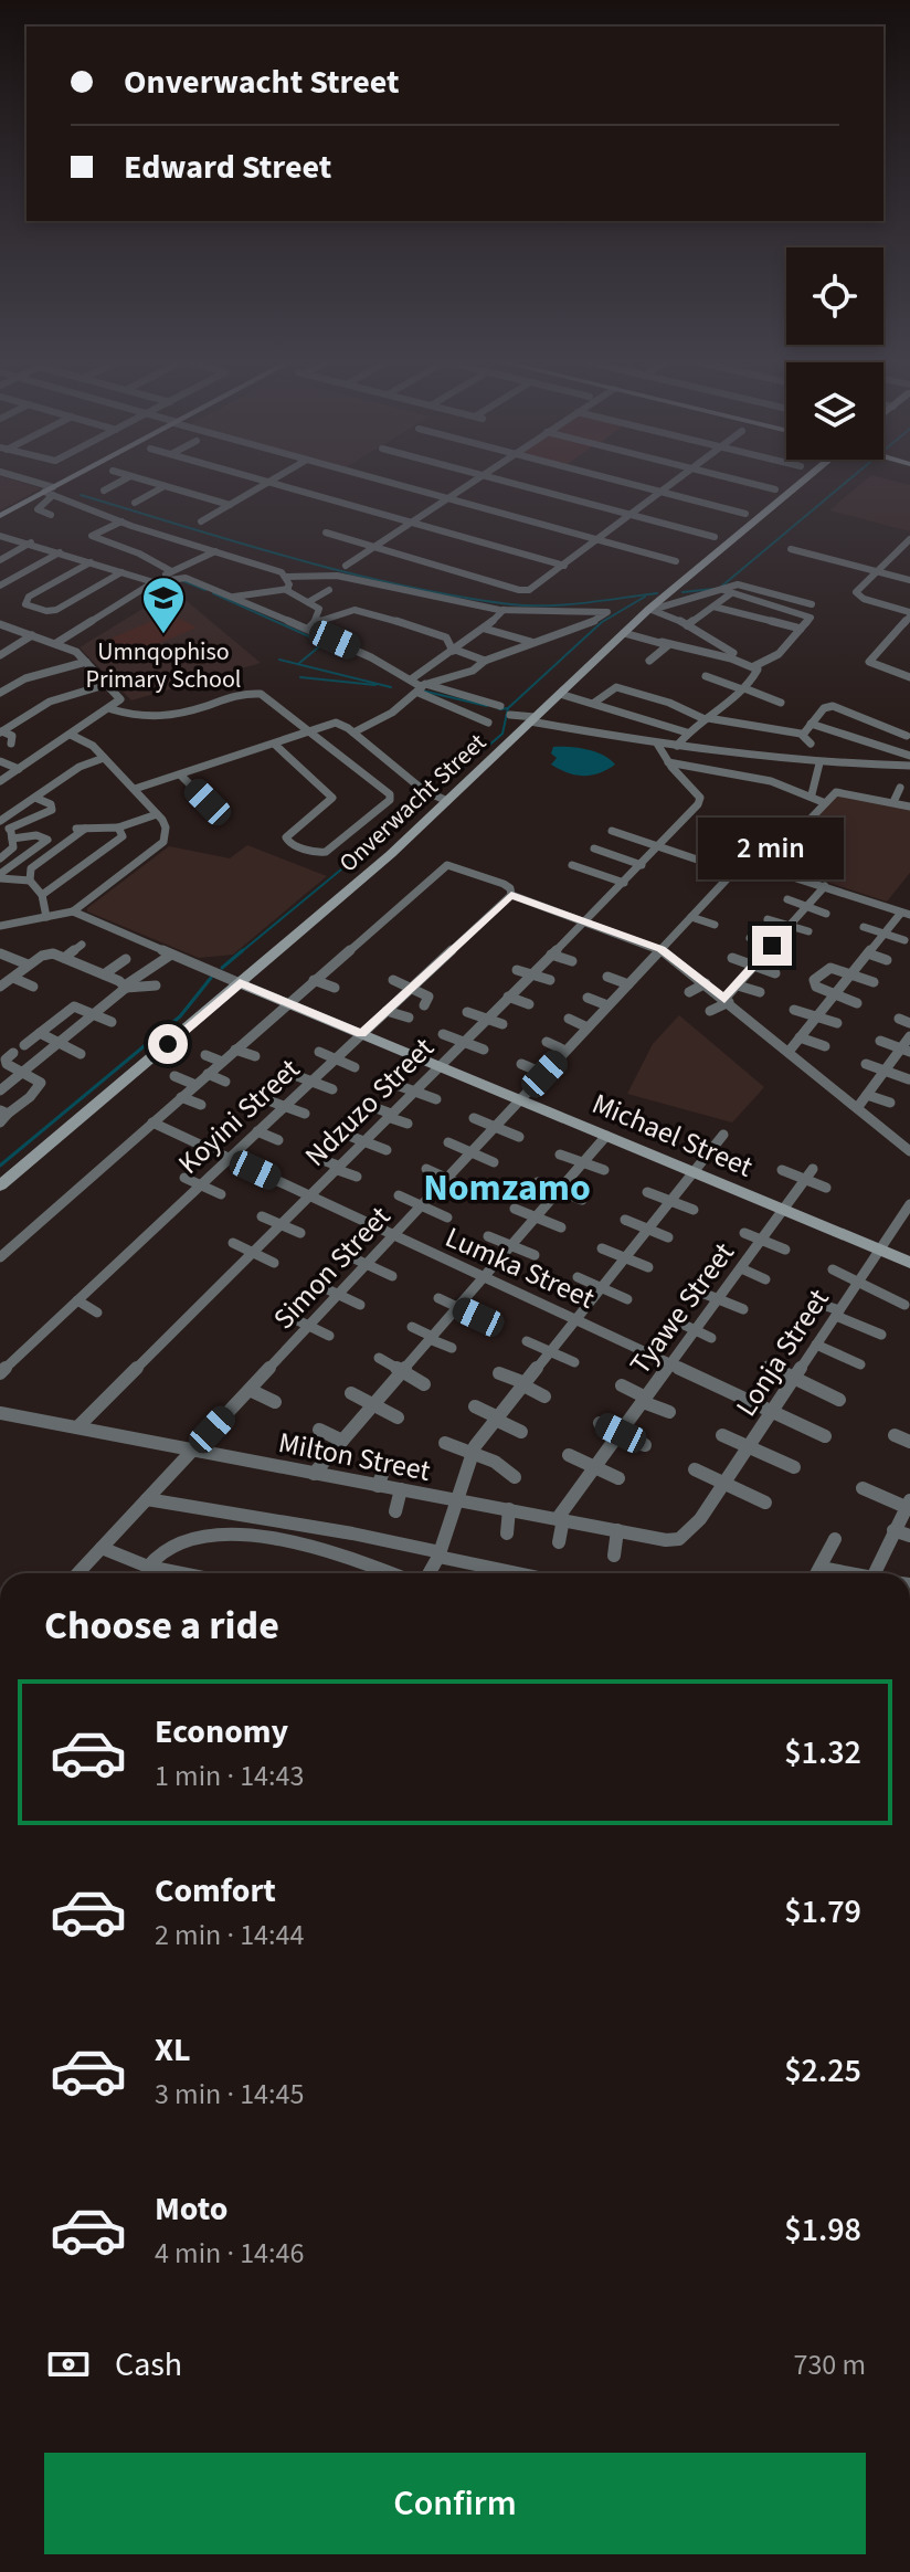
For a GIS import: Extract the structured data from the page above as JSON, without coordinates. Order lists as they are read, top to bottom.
{
  "streets": {
    "street": [
      "Onverwacht Street",
      "Ndzuzo Street",
      "Koyini Street",
      "Michael Street",
      "Simon Street",
      "Lumka Street",
      "Tyawe Street",
      "Lonja Street",
      "Milton Street"
    ]
  },
  "crossings": [
    ["Onverwacht Street", "Michael Street"],
    ["Ndzuzo Street", "Michael Street"],
    ["Ndzuzo Street", "Lumka Street"],
    ["Ndzuzo Street", "Milton Street"],
    ["Koyini Street", "Michael Street"],
    ["Koyini Street", "Lumka Street"],
    ["Michael Street", "Simon Street"],
    ["Michael Street", "Tyawe Street"],
    ["Michael Street", "Lonja Street"],
    ["Simon Street", "Lumka Street"],
    ["Simon Street", "Milton Street"],
    ["Lumka Street", "Tyawe Street"],
    ["Lumka Street", "Lonja Street"],
    ["Tyawe Street", "Milton Street"],
    ["Lonja Street", "Milton Street"]
  ],
  "districts": ["Nomzamo"],
  "places": {
    "school or university": ["Umnqophiso Primary School"]
  },
  "page": {
    "banner": ["Onverwacht Street", "Edward Street"],
    "bubble": "2 min",
    "heading": "Choose a ride",
    "list": [
      {
        "name": "Economy",
        "note": "1 min · 14:43",
        "value": "$1.32"
      },
      {
        "name": "Comfort",
        "note": "2 min · 14:44",
        "value": "$1.79"
      },
      {
        "name": "XL",
        "note": "3 min · 14:45",
        "value": "$2.25"
      },
      {
        "name": "Moto",
        "note": "4 min · 14:46",
        "value": "$1.98"
      }
    ],
    "pay": ["Cash", "730 m"],
    "buttons": "Confirm"
  }
}
